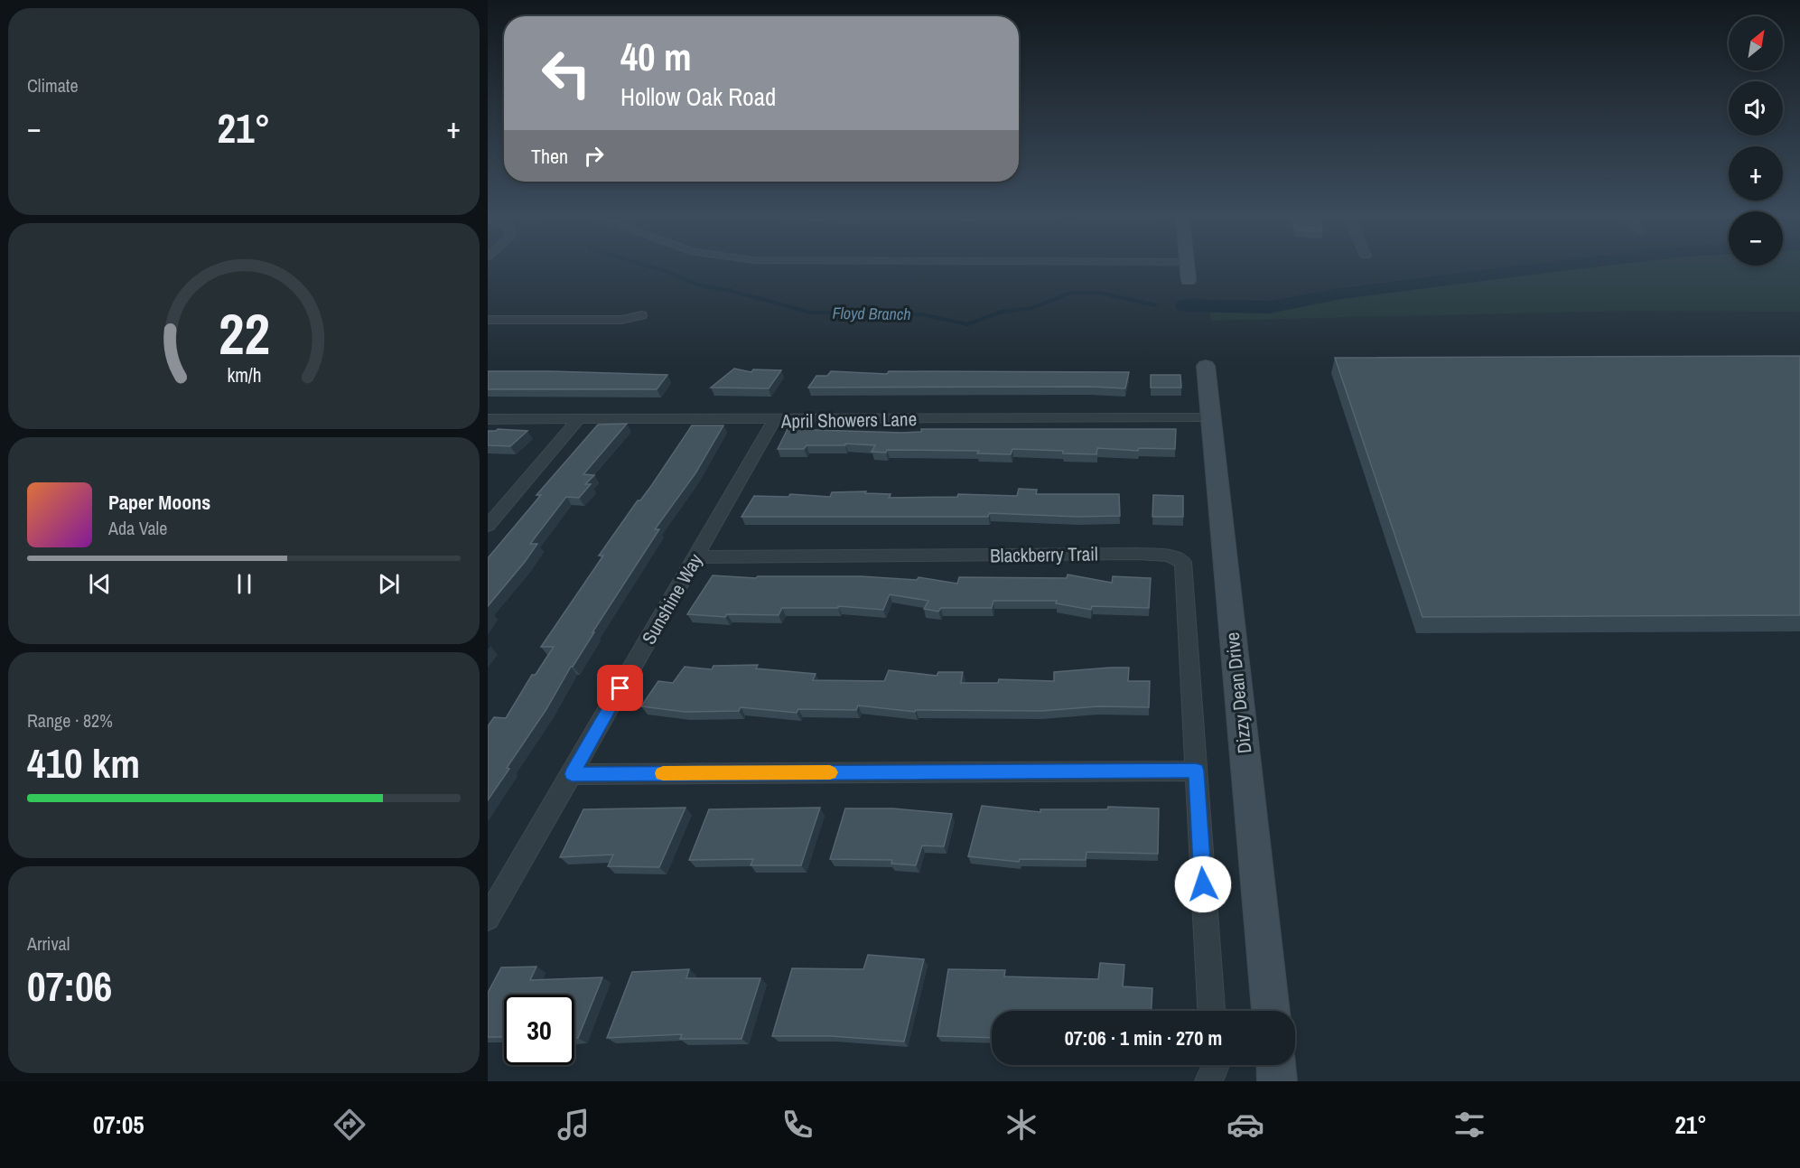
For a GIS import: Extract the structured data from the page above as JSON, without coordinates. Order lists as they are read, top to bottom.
{
  "streets": {
    "street": [
      "April Showers Lane",
      "Blackberry Trail",
      "Sunshine Way",
      "Dizzy Dean Drive"
    ]
  },
  "crossings": [
    ["April Showers Lane", "Sunshine Way"],
    ["April Showers Lane", "Dizzy Dean Drive"],
    ["Blackberry Trail", "Sunshine Way"]
  ],
  "water": ["Floyd Branch"],
  "north": "top right",
  "page": {
    "tile": [
      "Climate",
      ["Range · 82%", "410 km"],
      ["Arrival", "07:06"]
    ],
    "map_buttons": ["+", "−"],
    "turn": ["40 m", "Hollow Oak Road"],
    "heat": ["−", "21°", "+"],
    "then": "Then",
    "song": ["Paper Moons", "Ada Vale"],
    "limit": "30",
    "trip": "07:06 · 1 min · 270 m",
    "tabs": ["07:05", "21°"],
    "gauge": ["22", "km/h"]
  }
}
